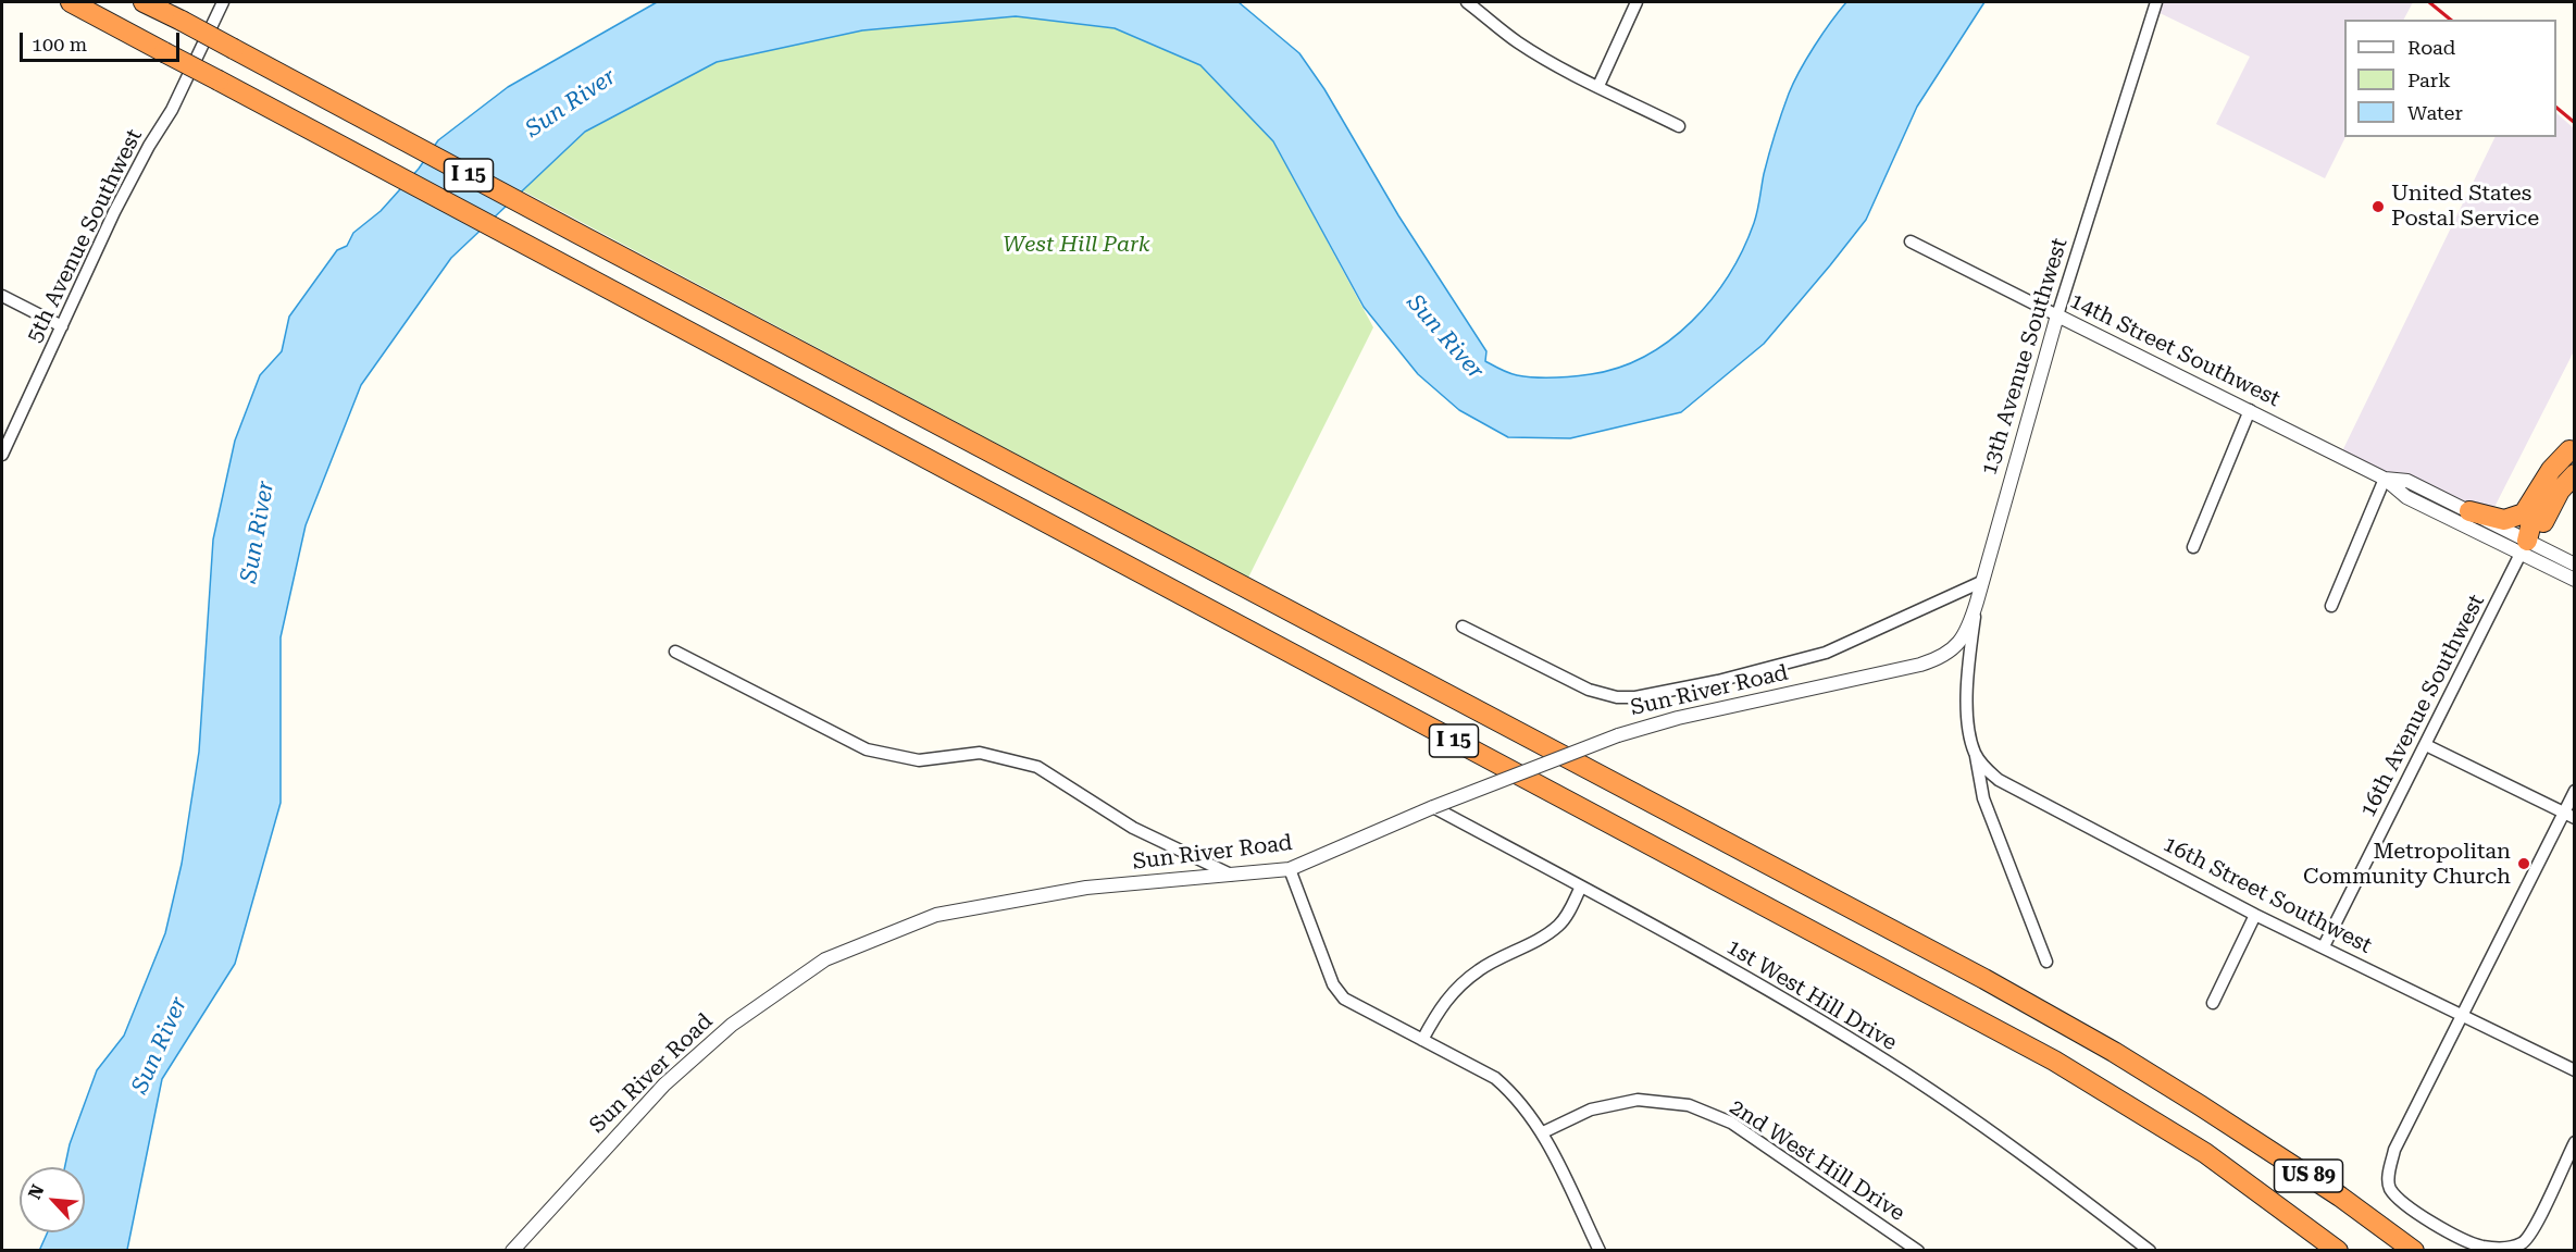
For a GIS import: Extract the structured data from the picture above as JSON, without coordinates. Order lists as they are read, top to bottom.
{
  "streets": {
    "highway": ["I 15", "US 89"],
    "street": [
      "5th Avenue Southwest",
      "14th Street Southwest",
      "13th Avenue Southwest",
      "Sun River Road",
      "16th Avenue Southwest",
      "16th Street Southwest",
      "1st West Hill Drive",
      "2nd West Hill Drive"
    ]
  },
  "crossings": [
    ["I 15", "US 89"],
    ["14th Street Southwest", "13th Avenue Southwest"],
    ["14th Street Southwest", "16th Avenue Southwest"],
    ["13th Avenue Southwest", "Sun River Road"],
    ["13th Avenue Southwest", "16th Street Southwest"],
    ["Sun River Road", "1st West Hill Drive"],
    ["16th Avenue Southwest", "16th Street Southwest"]
  ],
  "water": ["Sun River"],
  "parks": ["West Hill Park"],
  "places": ["United States Postal Service", "Metropolitan Community Church"],
  "legend": ["Road", "Park", "Water"],
  "scale_bar": "100 m",
  "north": "top left"
}
